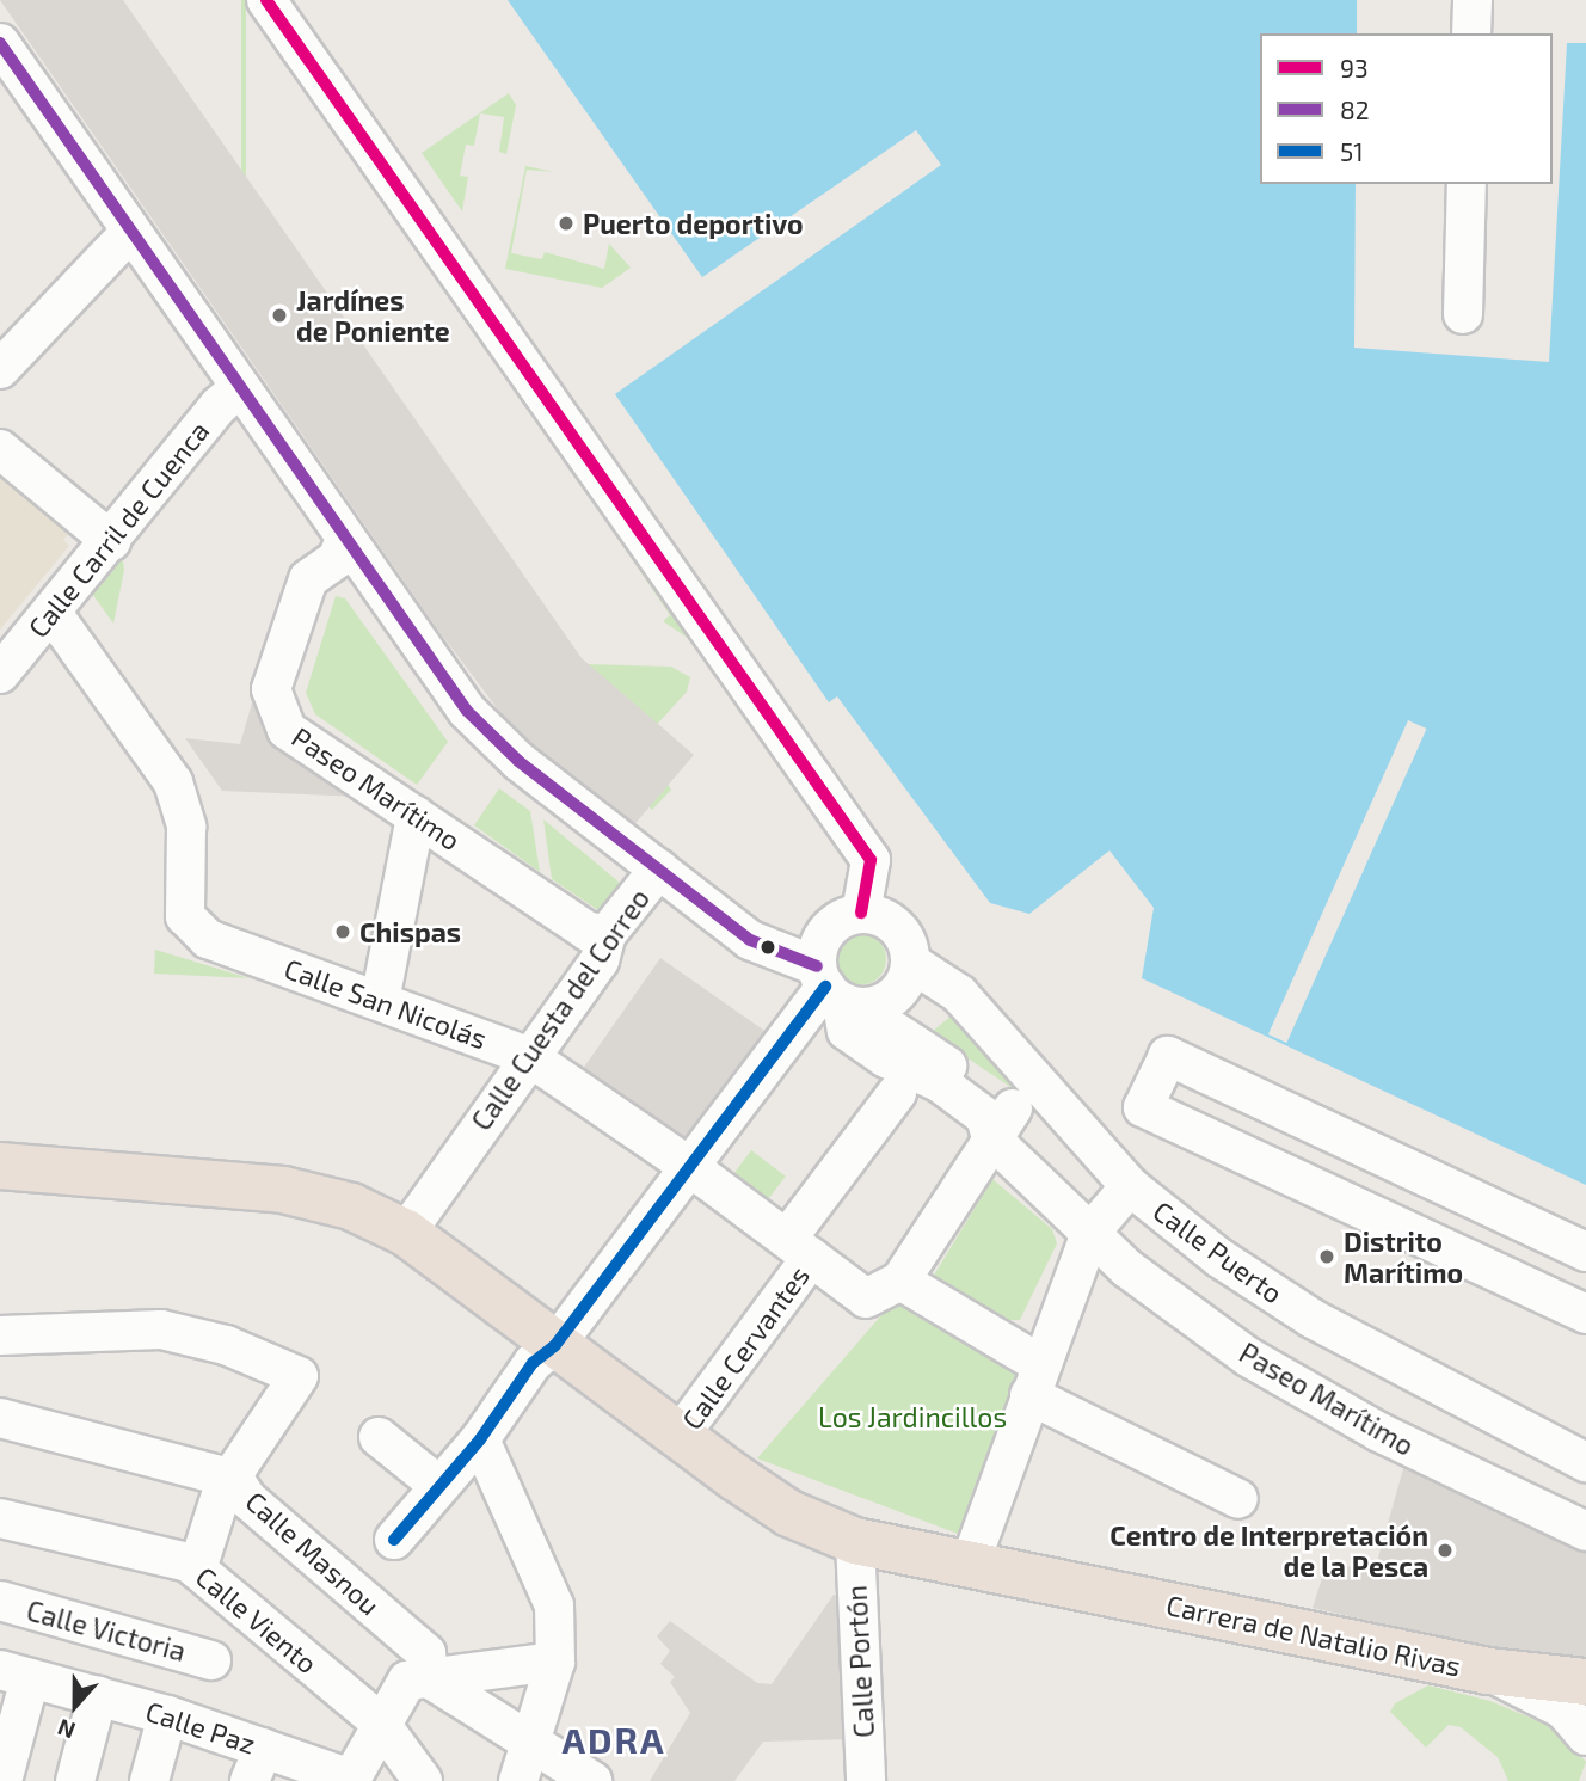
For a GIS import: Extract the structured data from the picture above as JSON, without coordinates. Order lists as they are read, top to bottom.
{
  "streets": {
    "highway": ["Carrera de Natalio Rivas"],
    "street": [
      "Calle Carril de Cuenca",
      "Paseo Marítimo",
      "Calle San Nicolás",
      "Calle Cuesta del Correo",
      "Calle Puerto",
      "Calle Cervantes",
      "Calle Masnou",
      "Calle Viento",
      "Calle Victoria",
      "Calle Portón",
      "Calle Paz"
    ]
  },
  "crossings": [
    ["Calle Carril de Cuenca", "Calle San Nicolás"],
    ["Paseo Marítimo", "Calle Cuesta del Correo"],
    ["Calle San Nicolás", "Calle Cuesta del Correo"],
    ["Calle San Nicolás", "Calle Cervantes"],
    ["Calle Cuesta del Correo", "Carrera de Natalio Rivas"],
    ["Calle Cervantes", "Carrera de Natalio Rivas"],
    ["Carrera de Natalio Rivas", "Calle Portón"]
  ],
  "districts": ["ADRA"],
  "parks": ["Los Jardincillos"],
  "places": [
    "Puerto deportivo",
    "Jardínes de Poniente",
    "Chispas",
    "Distrito Marítimo",
    "Centro de Interpretación de la Pesca"
  ],
  "lines": ["transit line 93", "transit line 82", "transit line 51"],
  "legend": ["93", "82", "51"],
  "north": "bottom"
}
